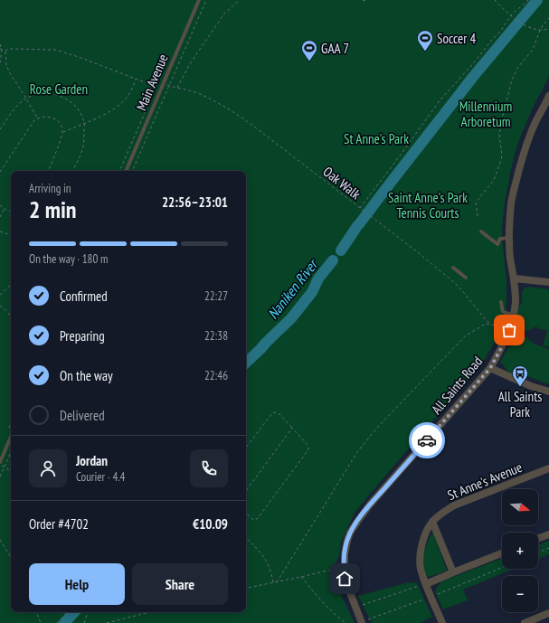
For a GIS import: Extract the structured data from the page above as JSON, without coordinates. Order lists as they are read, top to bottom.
{
  "streets": {
    "street": ["All Saints Road", "St Anne's Avenue"],
    "lane": ["Main Avenue"],
    "path": ["Oak Walk"]
  },
  "crossings": [
    ["Main Avenue", "Oak Walk"]
  ],
  "water": ["Naniken River"],
  "parks": [
    "Rose Garden",
    "Millennium Arboretum",
    "St Anne's Park",
    "Saint Anne's Park Tennis Courts"
  ],
  "places": {
    "sports": ["Soccer 4", "GAA 7"],
    "bus stop": ["All Saints Park"]
  },
  "north": "right",
  "page": {
    "heading": ["2 min", "Arriving in", "22:56–23:01"],
    "panel": [
      "Jordan",
      "Courier · 4.4",
      "Order #4702",
      "€10.09"
    ],
    "bar": "On the way · 180 m",
    "list": [
      ["Confirmed", "22:27"],
      ["Preparing", "22:38"],
      ["On the way", "22:46"],
      "Delivered"
    ],
    "map_buttons": ["+", "−"],
    "buttons": ["Help", "Share"]
  }
}
